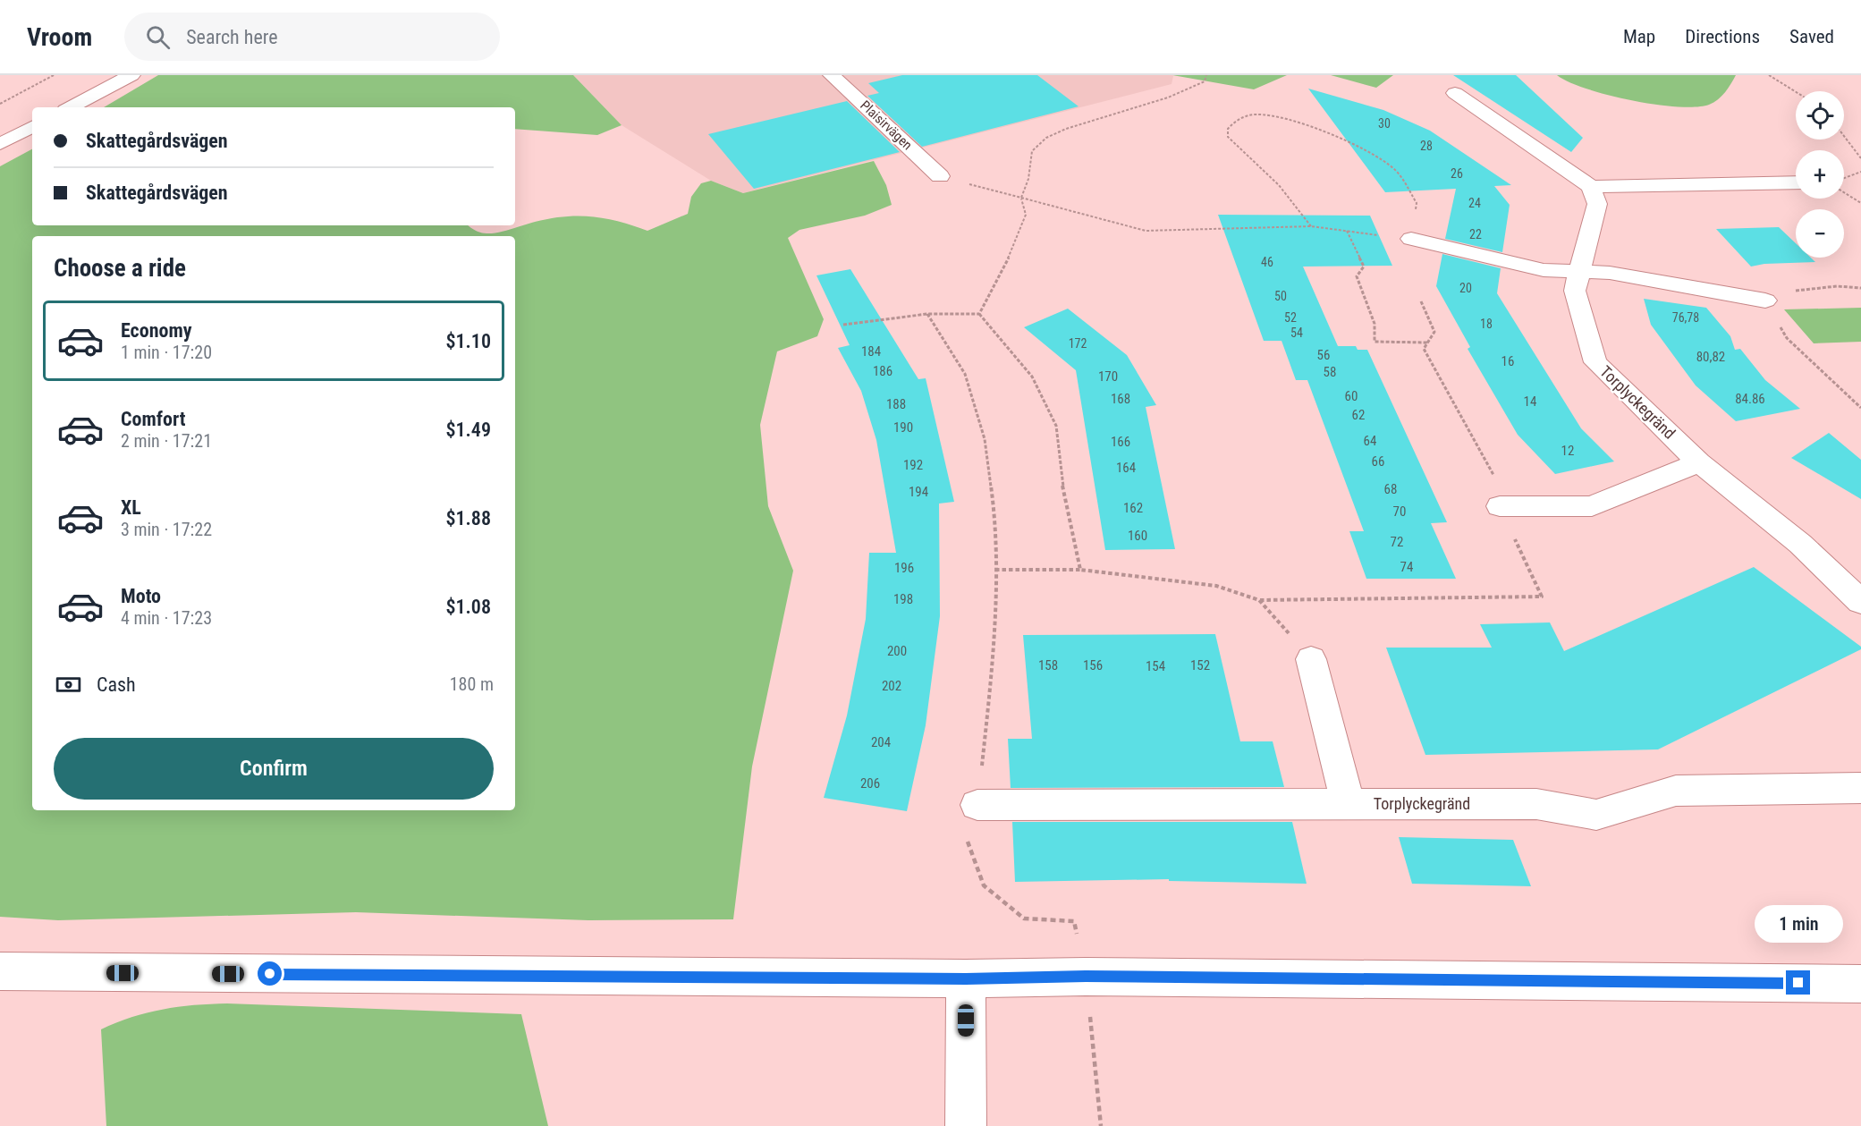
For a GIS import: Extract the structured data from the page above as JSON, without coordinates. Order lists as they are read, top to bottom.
{
  "streets": {
    "street": ["Plaisirvägen", "Torplyckegränd"]
  },
  "house_numbers": [
    "30",
    "28",
    "26",
    "24",
    "22",
    "46",
    "20",
    "50",
    "52",
    "76,78",
    "18",
    "54",
    "172",
    "184",
    "56",
    "80,82",
    "16",
    "186",
    "58",
    "170",
    "60",
    "168",
    "84.86",
    "14",
    "188",
    "62",
    "190",
    "64",
    "166",
    "12",
    "66",
    "192",
    "164",
    "68",
    "194",
    "162",
    "70",
    "160",
    "72",
    "74",
    "196",
    "198",
    "200",
    "158",
    "156",
    "152",
    "154",
    "202",
    "204",
    "206"
  ],
  "page": {
    "header": "Vroom",
    "search": "Search here",
    "nav": ["Map", "Directions", "Saved"],
    "map_buttons": ["+", "−"],
    "banner": ["Skattegårdsvägen", "Skattegårdsvägen"],
    "heading": "Choose a ride",
    "list": [
      {
        "name": "Economy",
        "note": "1 min · 17:20",
        "value": "$1.10"
      },
      {
        "name": "Comfort",
        "note": "2 min · 17:21",
        "value": "$1.49"
      },
      {
        "name": "XL",
        "note": "3 min · 17:22",
        "value": "$1.88"
      },
      {
        "name": "Moto",
        "note": "4 min · 17:23",
        "value": "$1.08"
      }
    ],
    "pay": ["Cash", "180 m"],
    "buttons": "Confirm",
    "bubble": "1 min"
  }
}
